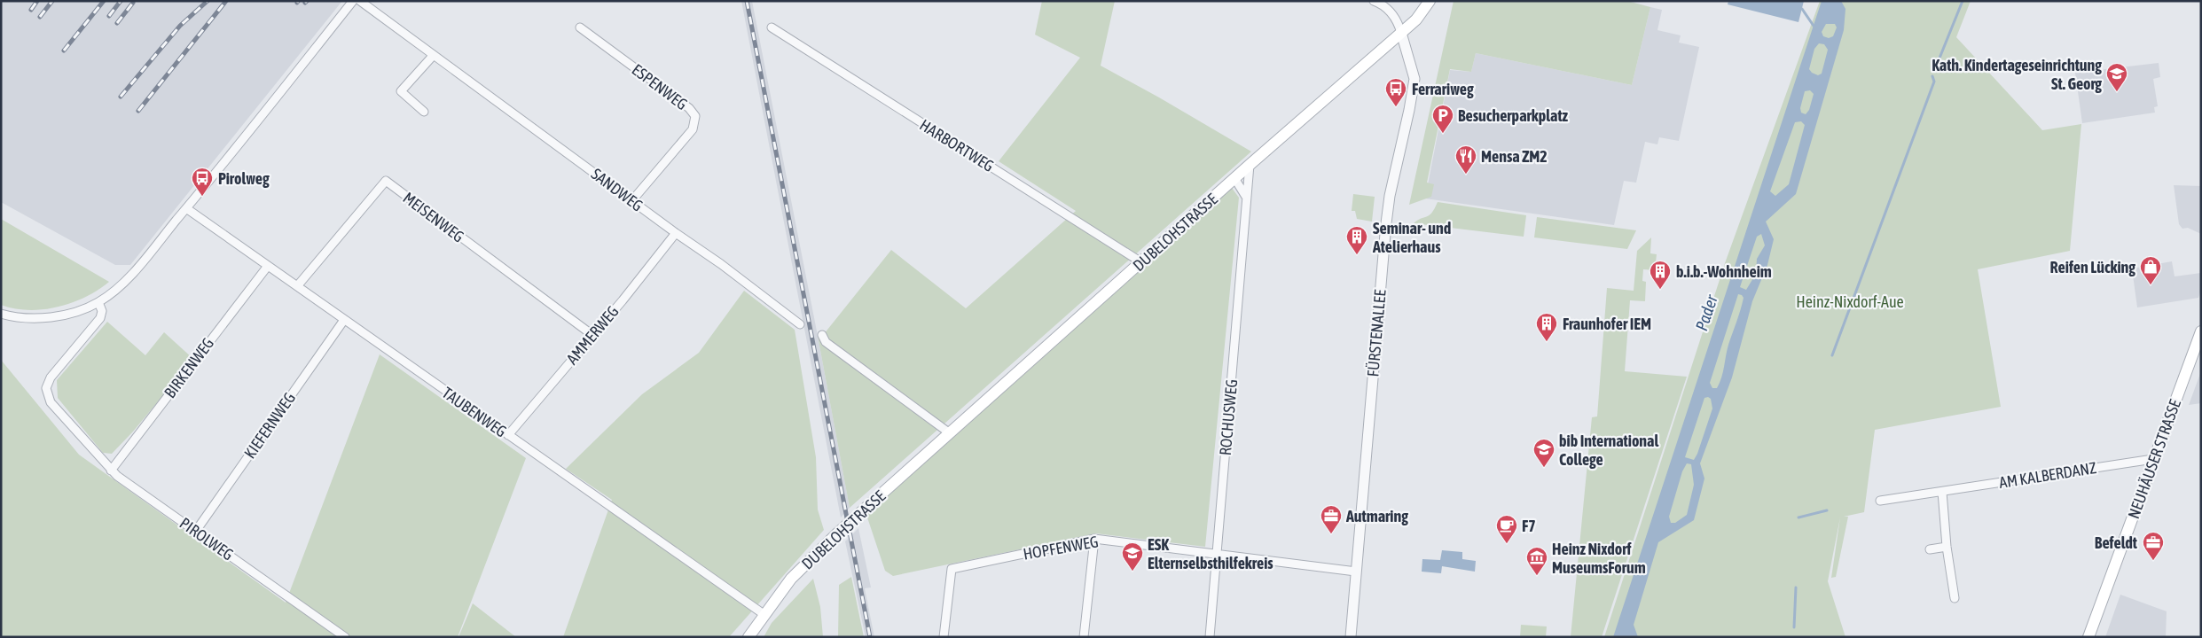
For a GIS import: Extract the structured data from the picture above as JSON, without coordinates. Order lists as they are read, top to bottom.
{
  "streets": {
    "main road": ["DUBELOHSTRASSE", "NEUHÄUSER STRASSE"],
    "street": [
      "ESPENWEG",
      "HARBORTWEG",
      "SANDWEG",
      "MEISENWEG",
      "FÜRSTENALLEE",
      "AMMERWEG",
      "BIRKENWEG",
      "TAUBENWEG",
      "ROCHUSWEG",
      "KIEFERNWEG",
      "AM KALBERDANZ",
      "PIROLWEG",
      "HOPFENWEG"
    ]
  },
  "crossings": [
    ["ESPENWEG", "SANDWEG"],
    ["HARBORTWEG", "DUBELOHSTRASSE"],
    ["SANDWEG", "AMMERWEG"],
    ["MEISENWEG", "AMMERWEG"],
    ["MEISENWEG", "TAUBENWEG"],
    ["DUBELOHSTRASSE", "FÜRSTENALLEE"],
    ["DUBELOHSTRASSE", "TAUBENWEG"],
    ["DUBELOHSTRASSE", "ROCHUSWEG"],
    ["FÜRSTENALLEE", "HOPFENWEG"],
    ["AMMERWEG", "TAUBENWEG"],
    ["BIRKENWEG", "TAUBENWEG"],
    ["BIRKENWEG", "PIROLWEG"],
    ["TAUBENWEG", "KIEFERNWEG"],
    ["ROCHUSWEG", "HOPFENWEG"],
    ["KIEFERNWEG", "PIROLWEG"],
    ["NEUHÄUSER STRASSE", "AM KALBERDANZ"]
  ],
  "water": ["Pader"],
  "parks": ["Heinz-Nixdorf-Aue"],
  "places": {
    "school or university": ["Kath. Kindertageseinrichtung St. Georg", "bib International College", "ESK Elternselbsthilfekreis"],
    "bus stop": ["Ferrariweg", "Pirolweg"],
    "parking": ["Besucherparkplatz"],
    "restaurant": ["Mensa ZM2"],
    "building": ["Seminar- und Atelierhaus", "b.i.b.-Wohnheim", "Fraunhofer IEM"],
    "shop": ["Reifen Lücking"],
    "office": ["Autmaring", "Befeldt"],
    "cafe": ["F7"],
    "museum": ["Heinz Nixdorf MuseumsForum"]
  }
}
